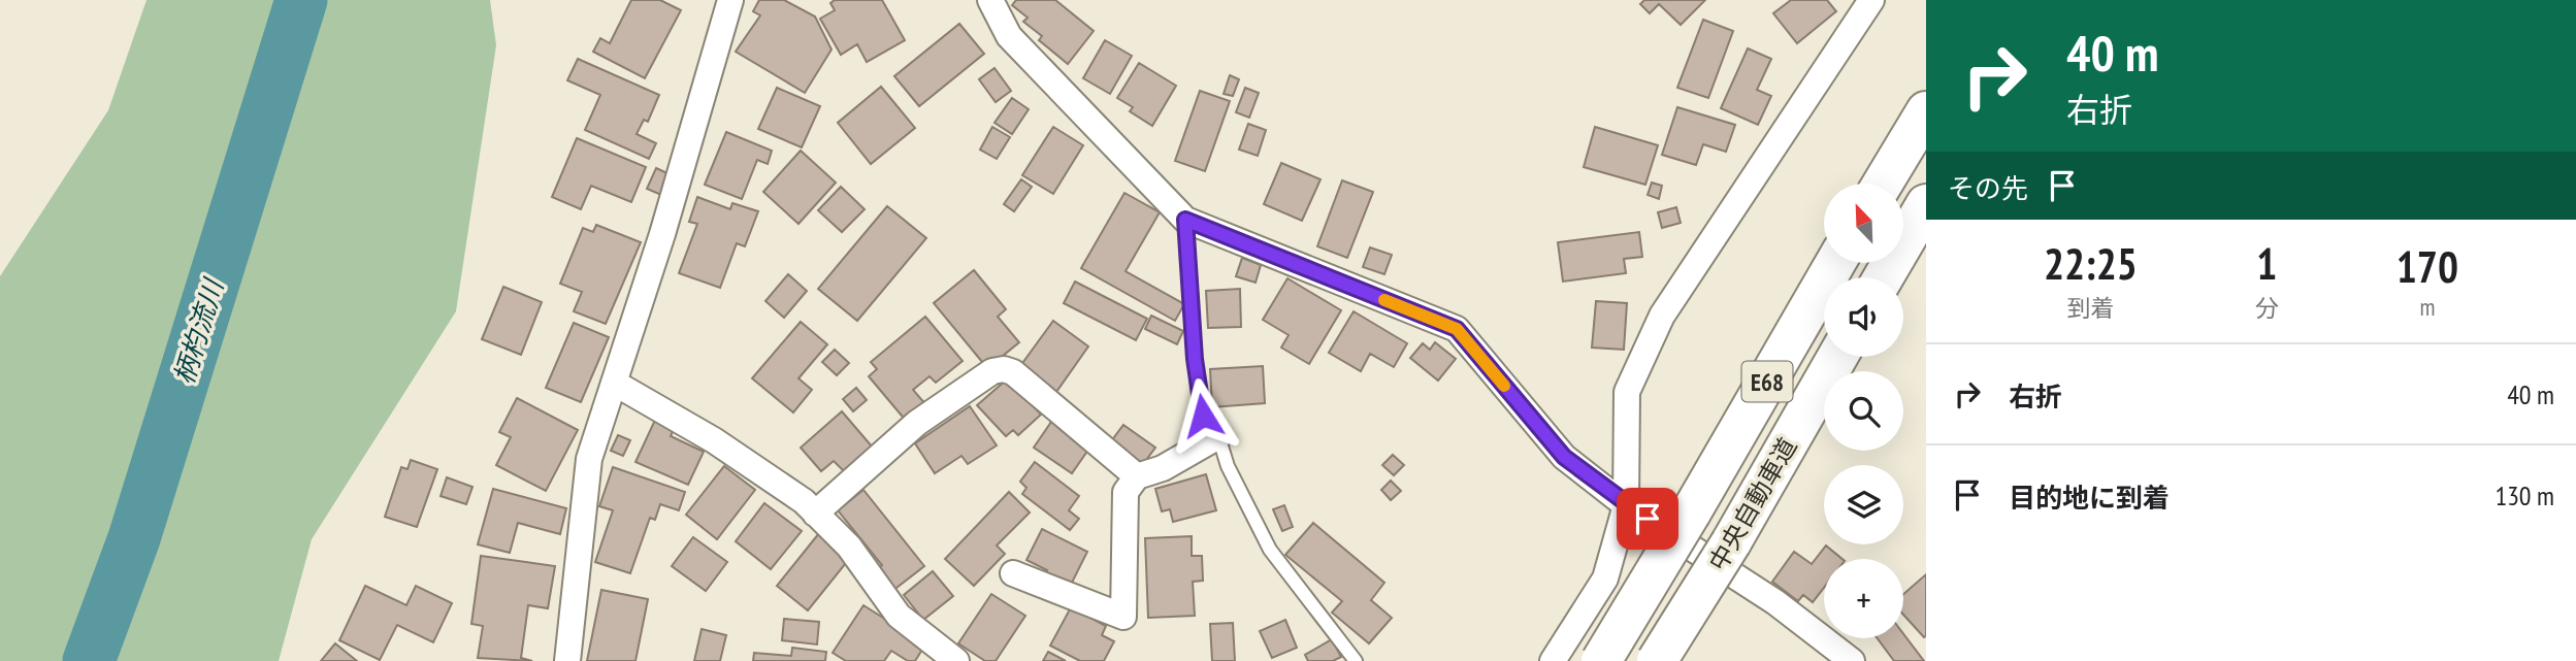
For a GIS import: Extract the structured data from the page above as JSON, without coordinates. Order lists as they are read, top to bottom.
{
  "streets": {
    "highway": ["E68", "中央自動車道"]
  },
  "water": ["柄杓流川"],
  "north": "top left",
  "page": {
    "turn": ["40 m", "右折"],
    "then": "その先",
    "map_buttons": "+",
    "eta": [
      "22:25",
      "到着",
      "1",
      "分",
      "170",
      "m"
    ],
    "list": [
      {
        "name": "右折",
        "value": "40 m"
      },
      {
        "name": "目的地に到着",
        "value": "130 m"
      }
    ]
  }
}
